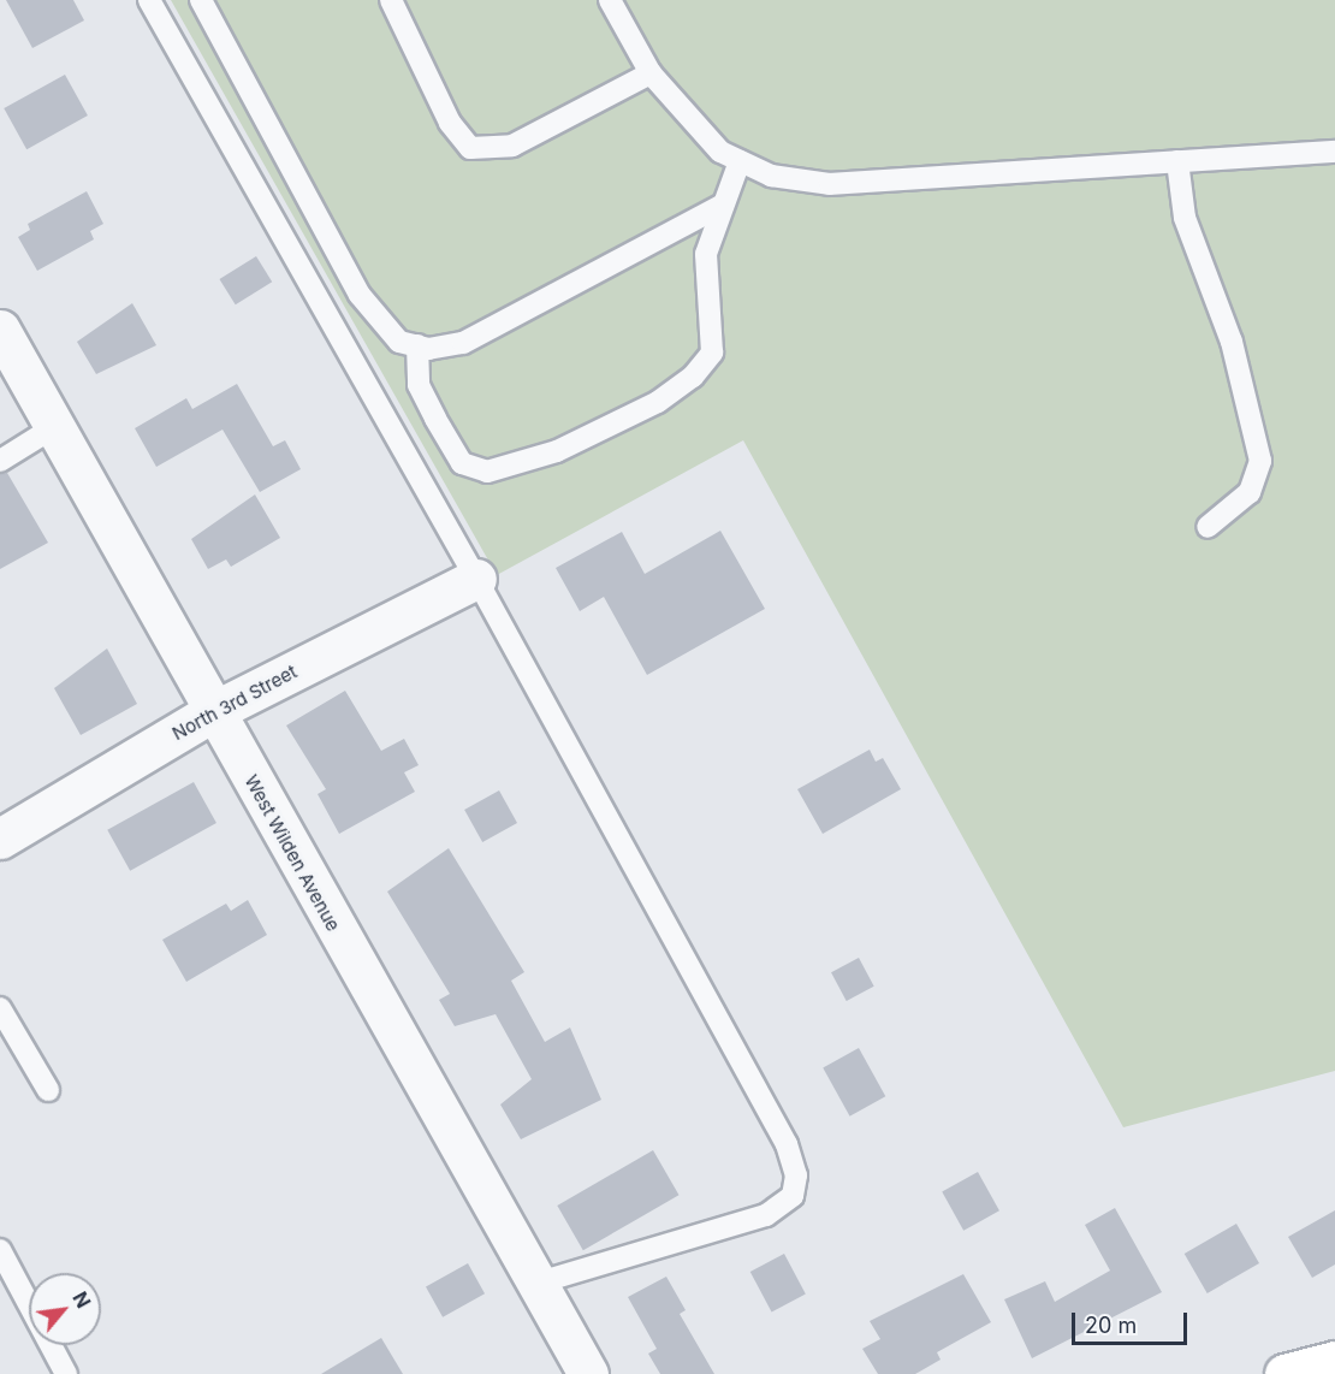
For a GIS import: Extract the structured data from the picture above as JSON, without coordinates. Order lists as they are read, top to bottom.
{
  "streets": {
    "street": ["North 3rd Street", "West Wilden Avenue"]
  },
  "crossings": [
    ["North 3rd Street", "West Wilden Avenue"]
  ],
  "scale_bar": "20 m",
  "north": "top right"
}
